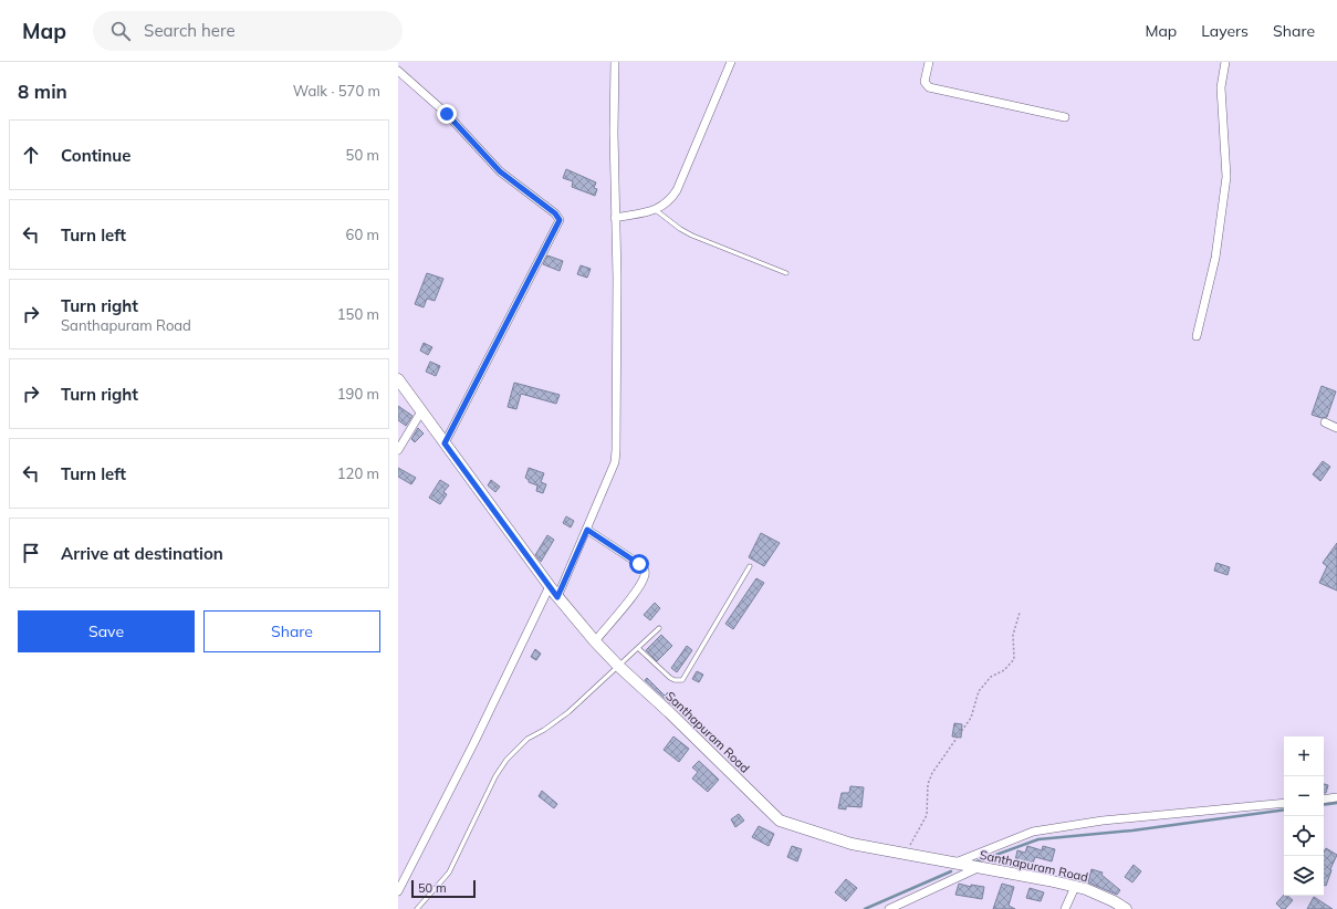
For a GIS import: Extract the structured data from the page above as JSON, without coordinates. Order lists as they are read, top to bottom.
{
  "streets": {
    "main road": ["Santhapuram Road"]
  },
  "scale_bar": "50 m",
  "page": {
    "header": "Map",
    "search": "Search here",
    "nav": ["Map", "Layers", "Share"],
    "heading": ["8 min", "Walk · 570 m"],
    "list": [
      ["Continue", "50 m"],
      ["Turn left", "60 m"],
      ["Turn right", "Santhapuram Road", "150 m"],
      ["Turn right", "190 m"],
      ["Turn left", "120 m"],
      "Arrive at destination"
    ],
    "buttons": ["Save", "Share"],
    "map_buttons": ["+", "−"],
    "scale": "50 m"
  }
}
